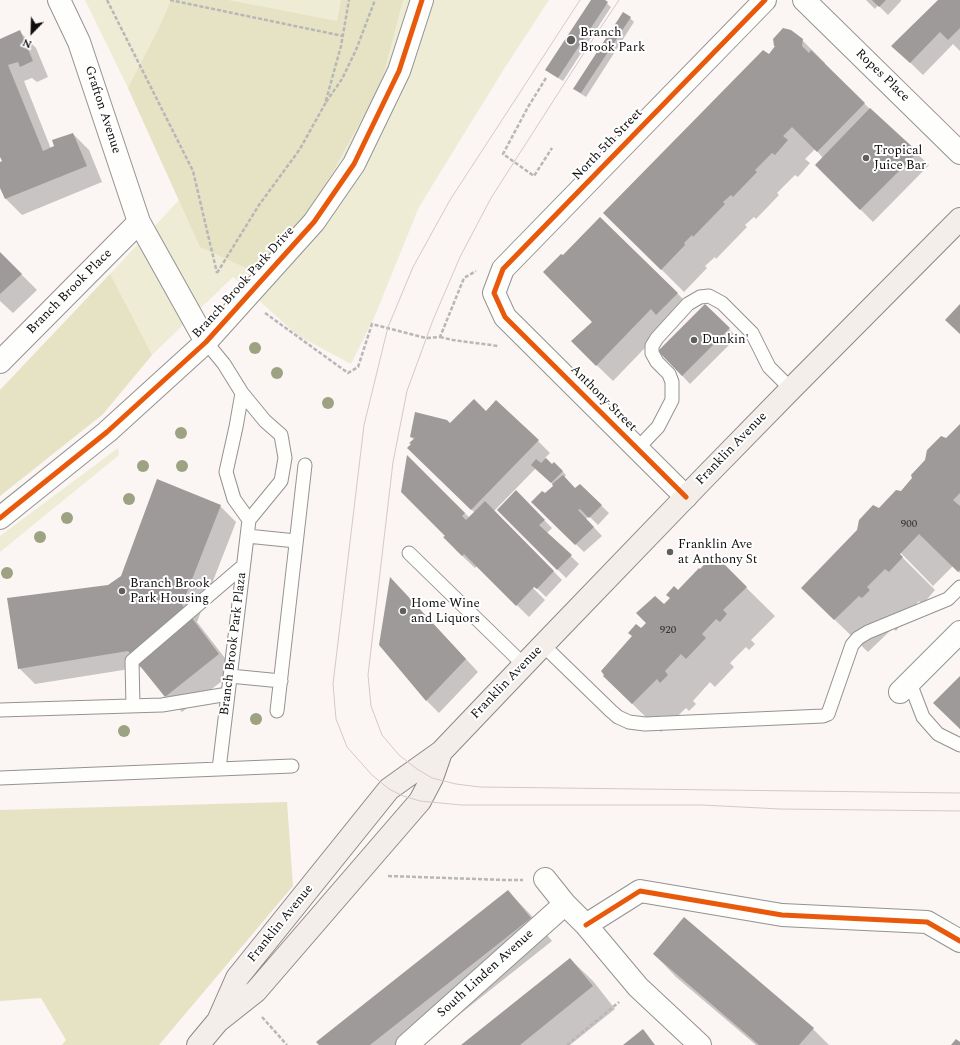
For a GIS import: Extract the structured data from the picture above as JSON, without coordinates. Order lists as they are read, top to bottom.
{
  "streets": {
    "main road": ["Franklin Avenue"],
    "street": [
      "Ropes Place",
      "Grafton Avenue",
      "North 5th Street",
      "Branch Brook Park Drive",
      "Branch Brook Place",
      "Anthony Street",
      "South Linden Avenue"
    ],
    "lane": ["Branch Brook Park Plaza"]
  },
  "crossings": [
    ["Grafton Avenue", "Branch Brook Park Drive"],
    ["Grafton Avenue", "Branch Brook Place"],
    ["North 5th Street", "Anthony Street"],
    ["Anthony Street", "Franklin Avenue"]
  ],
  "places": [
    "Branch Brook Park",
    "Tropical Juice Bar",
    "Dunkin'",
    "Franklin Ave at Anthony St",
    "Branch Brook Park Housing",
    "Home Wine and Liquors"
  ],
  "house_numbers": ["900", "920"],
  "north": "bottom left"
}
